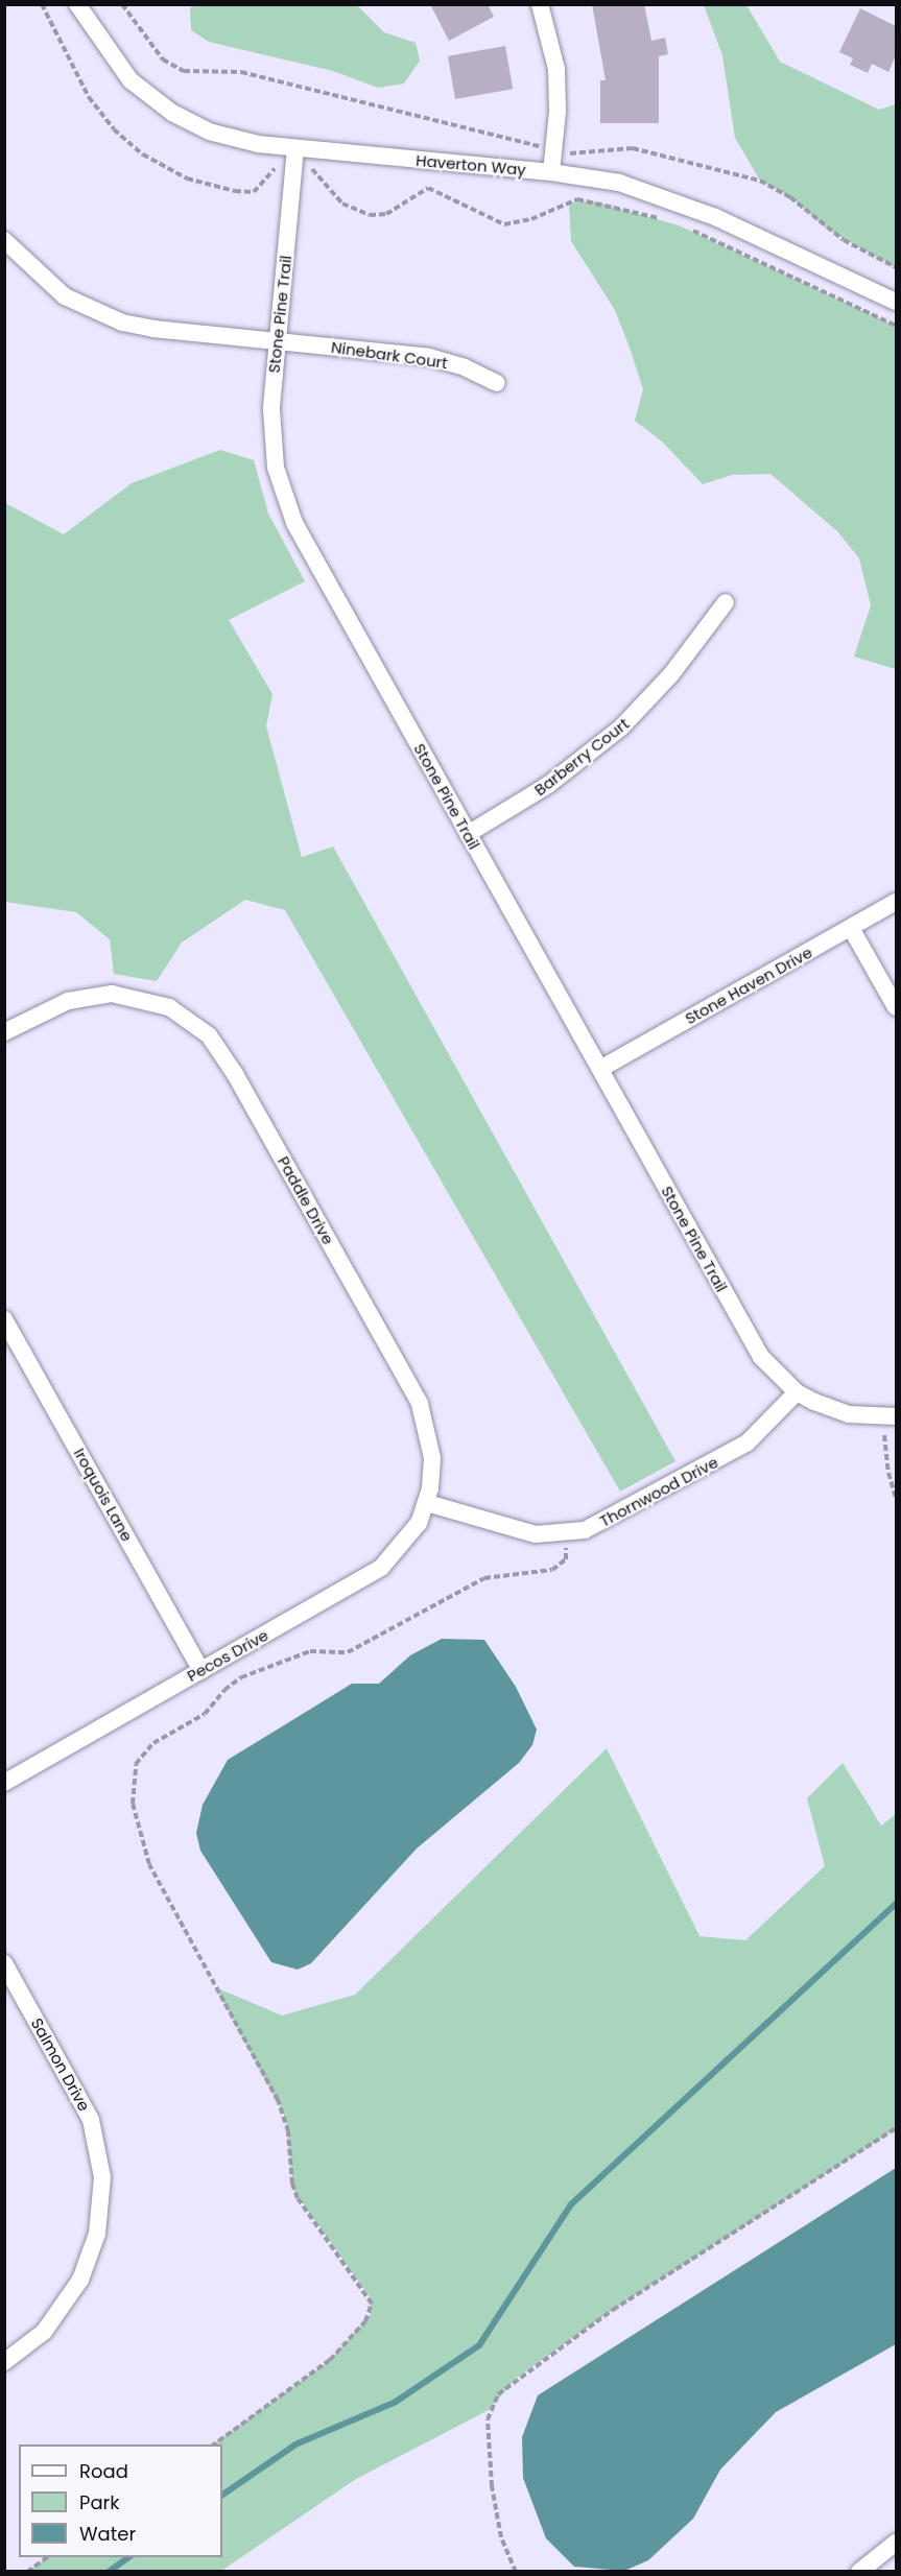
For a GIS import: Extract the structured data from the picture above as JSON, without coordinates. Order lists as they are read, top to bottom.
{
  "streets": {
    "street": [
      "Haverton Way",
      "Stone Pine Trail",
      "Ninebark Court",
      "Barberry Court",
      "Stone Haven Drive",
      "Paddle Drive",
      "Thornwood Drive",
      "Iroquois Lane",
      "Pecos Drive",
      "Salmon Drive"
    ]
  },
  "crossings": [
    ["Haverton Way", "Stone Pine Trail"],
    ["Stone Pine Trail", "Ninebark Court"],
    ["Stone Pine Trail", "Barberry Court"],
    ["Stone Pine Trail", "Stone Haven Drive"],
    ["Stone Pine Trail", "Thornwood Drive"],
    ["Paddle Drive", "Thornwood Drive"],
    ["Paddle Drive", "Pecos Drive"],
    ["Thornwood Drive", "Pecos Drive"],
    ["Iroquois Lane", "Pecos Drive"]
  ],
  "legend": ["Road", "Park", "Water"]
}
